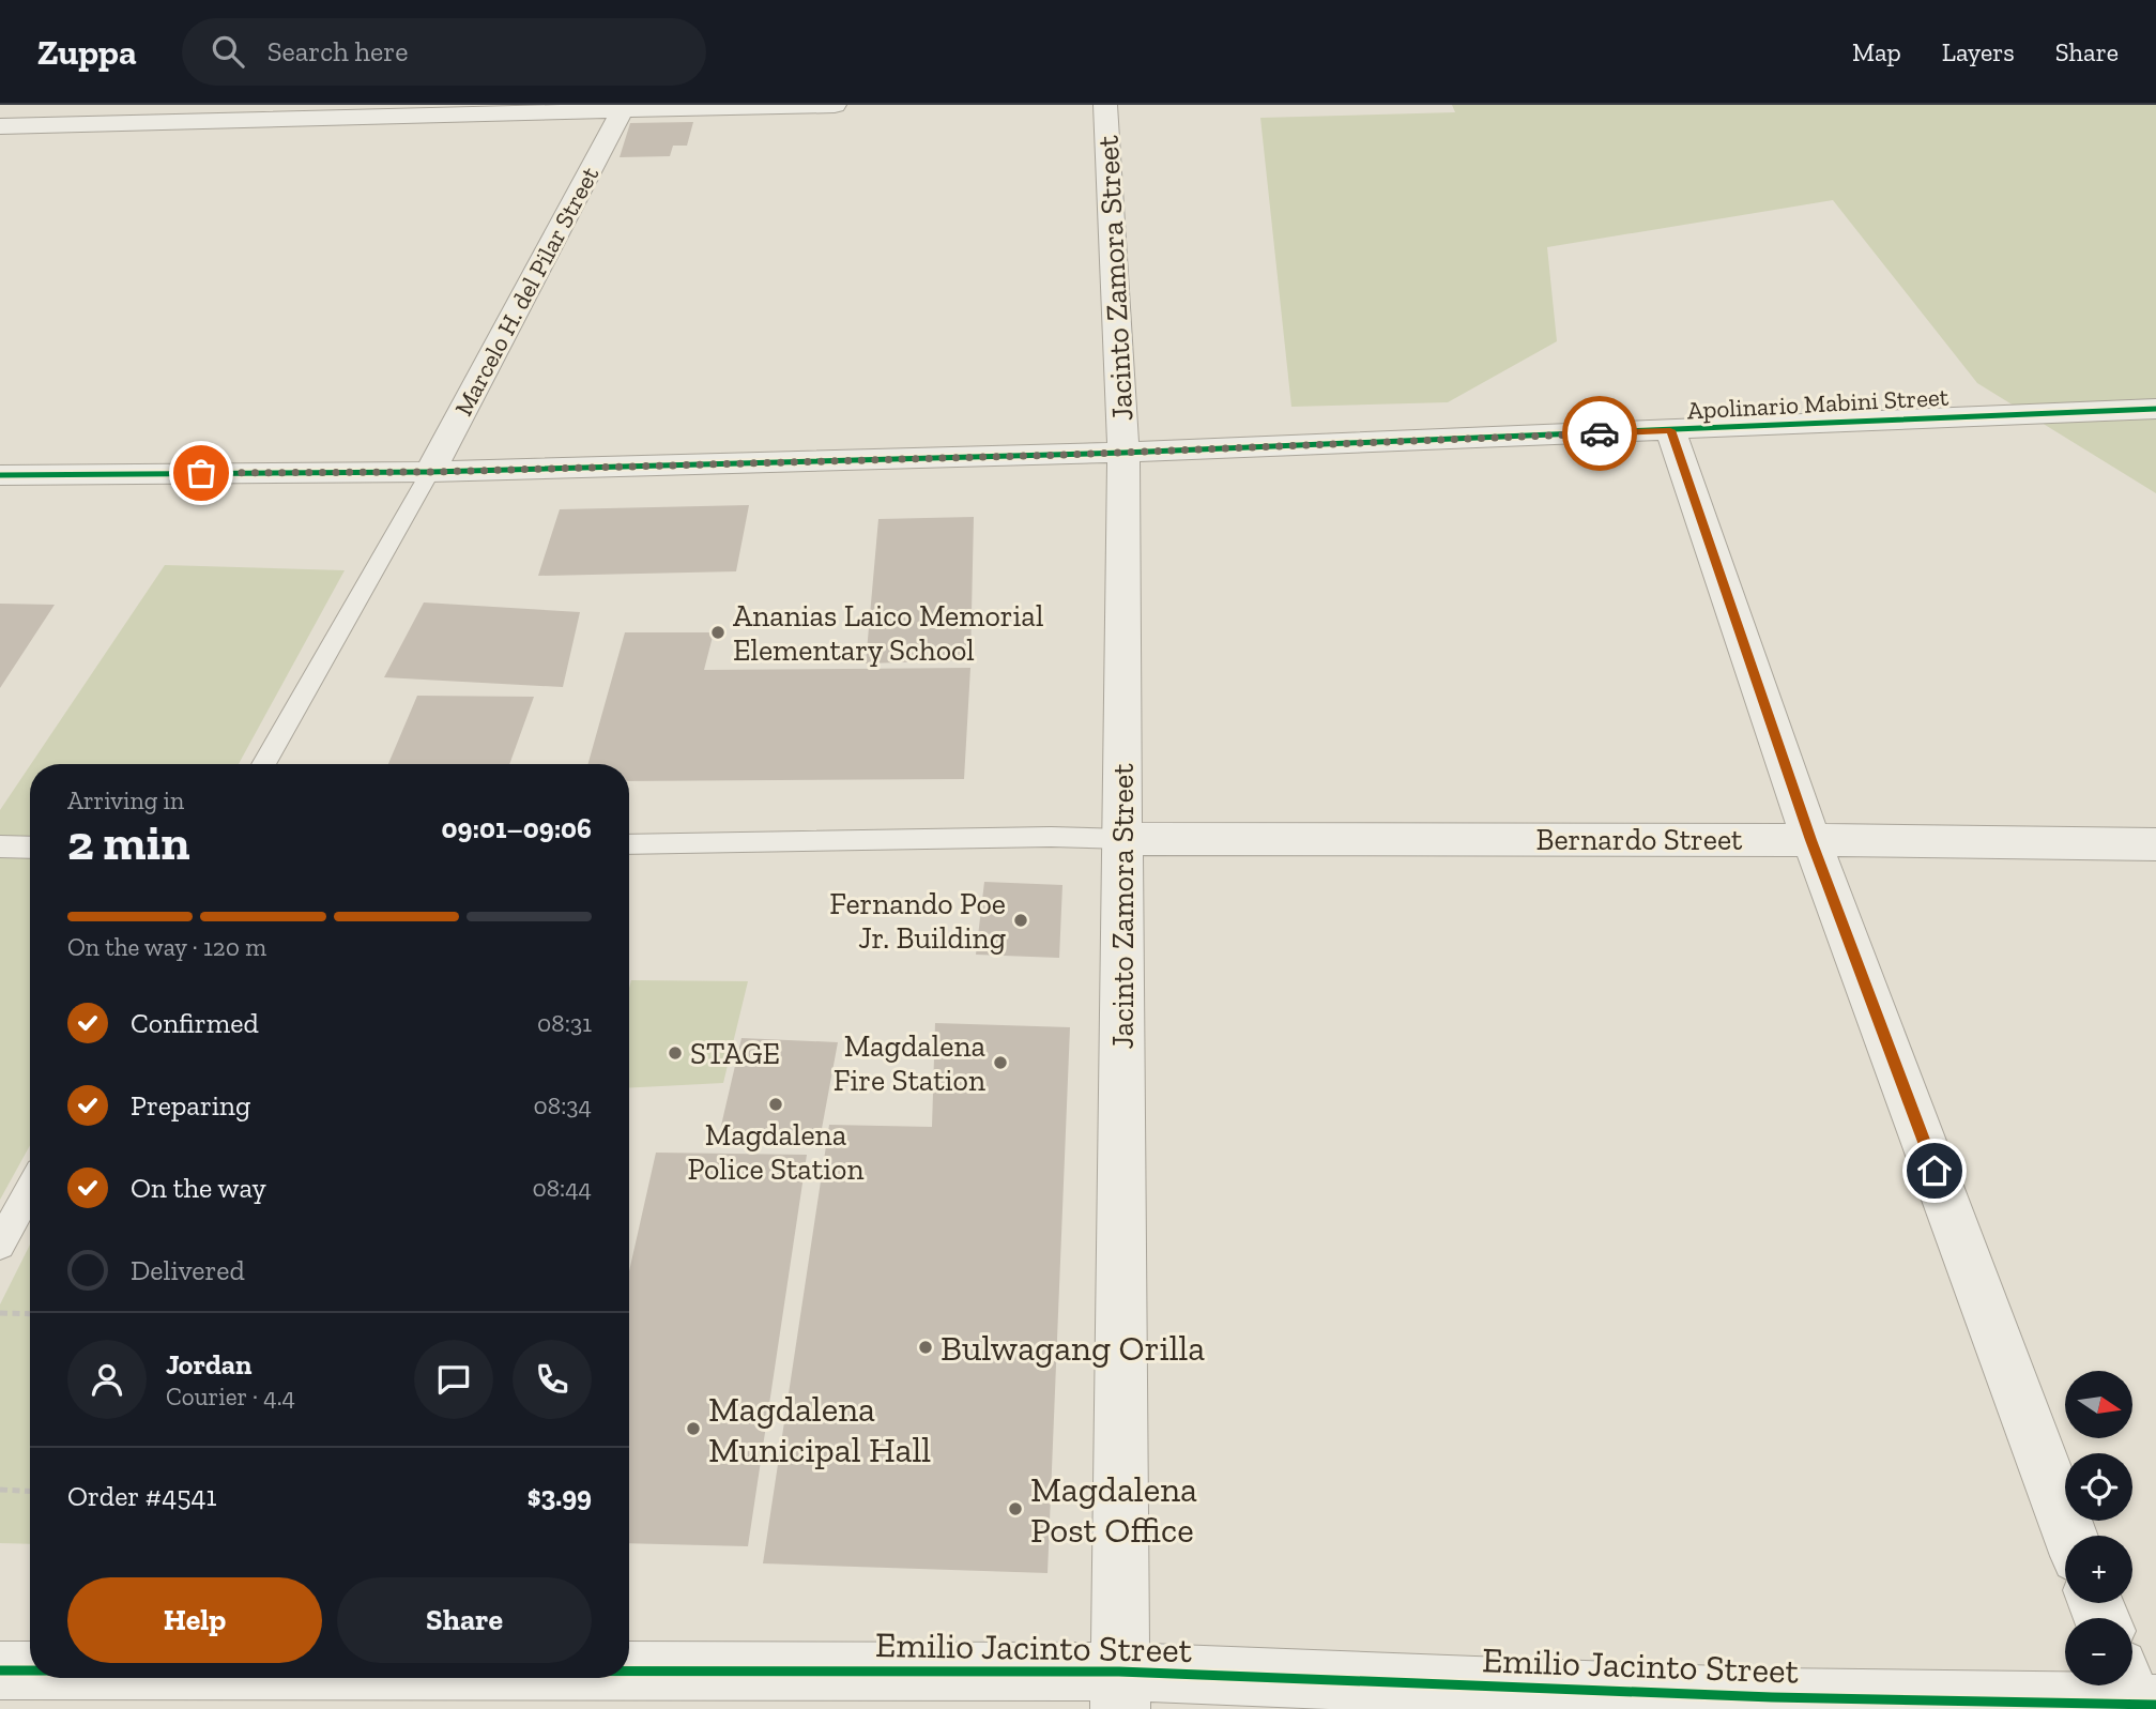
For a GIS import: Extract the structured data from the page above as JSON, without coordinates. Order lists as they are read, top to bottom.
{
  "streets": {
    "street": [
      "Jacinto Zamora Street",
      "Marcelo H. del Pilar Street",
      "Apolinario Mabini Street",
      "Bernardo Street",
      "Emilio Jacinto Street"
    ]
  },
  "crossings": [
    ["Jacinto Zamora Street", "Apolinario Mabini Street"],
    ["Jacinto Zamora Street", "Bernardo Street"],
    ["Jacinto Zamora Street", "Emilio Jacinto Street"],
    ["Marcelo H. del Pilar Street", "Apolinario Mabini Street"]
  ],
  "places": [
    "Ananias Laico Memorial Elementary School",
    "Fernando Poe Jr. Building",
    "STAGE",
    "Magdalena Fire Station",
    "Magdalena Police Station",
    "Bulwagang Orilla",
    "Magdalena Municipal Hall",
    "Magdalena Post Office"
  ],
  "north": "right",
  "page": {
    "header": "Zuppa",
    "search": "Search here",
    "nav": ["Map", "Layers", "Share"],
    "heading": ["2 min", "Arriving in", "09:01–09:06"],
    "panel": [
      "Jordan",
      "Courier · 4.4",
      "Order #4541",
      "$3.99"
    ],
    "bar": "On the way · 120 m",
    "list": [
      ["Confirmed", "08:31"],
      ["Preparing", "08:34"],
      ["On the way", "08:44"],
      "Delivered"
    ],
    "map_buttons": ["+", "−"],
    "buttons": ["Help", "Share"]
  }
}
